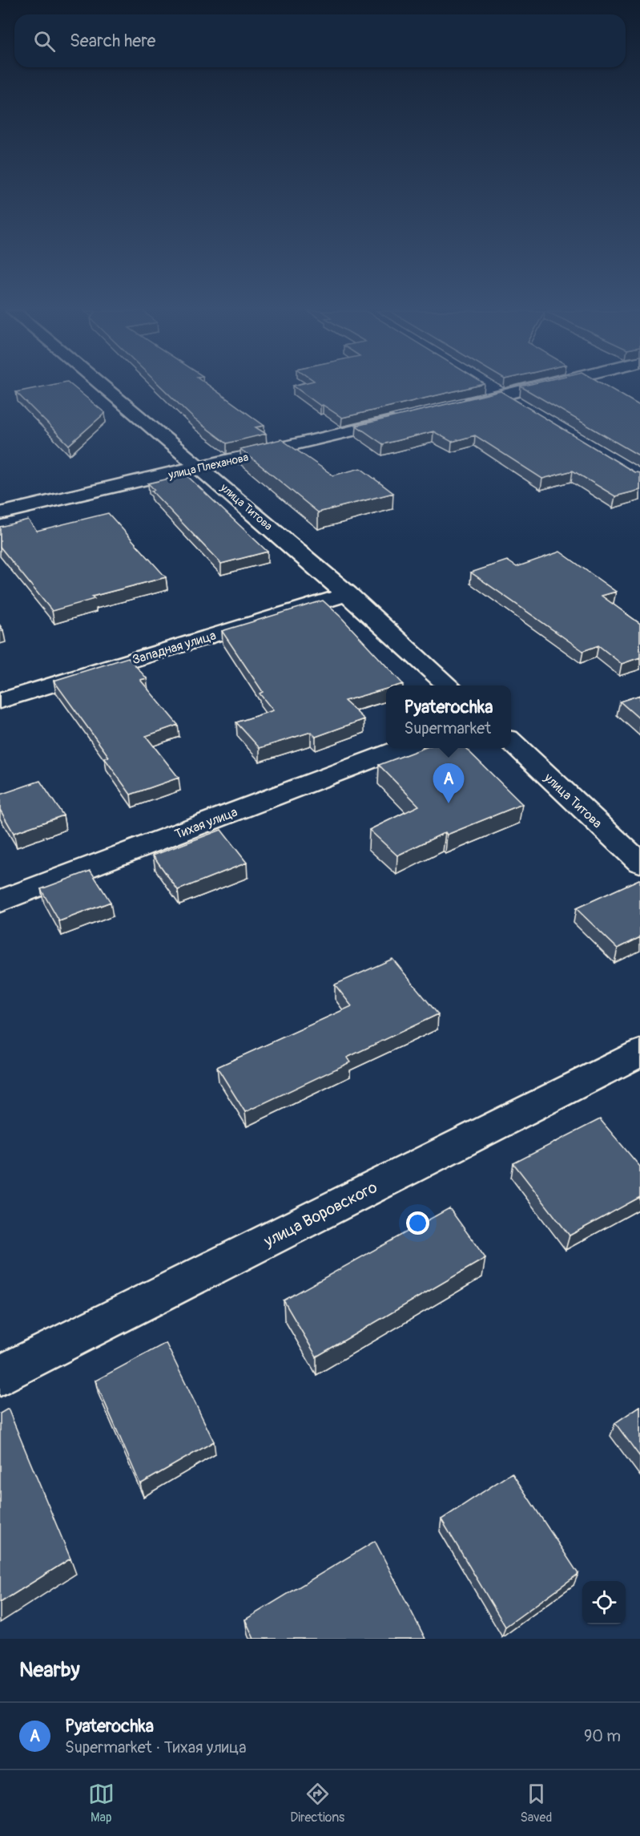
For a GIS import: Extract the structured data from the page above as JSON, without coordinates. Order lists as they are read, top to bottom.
{
  "streets": {
    "street": [
      "улица Плеханова",
      "улица Титова",
      "Западная улица",
      "Тихая улица",
      "улица Воровского"
    ]
  },
  "crossings": [
    ["улица Плеханова", "улица Титова"],
    ["улица Титова", "Западная улица"]
  ],
  "page": {
    "search": "Search here",
    "popup": ["Pyaterochka", "Supermarket"],
    "pins": "A",
    "heading": "Nearby",
    "list": [
      {
        "mark": "A",
        "name": "Pyaterochka",
        "note": "Supermarket · Тихая улица",
        "value": "90 m"
      }
    ],
    "nav": ["Map", "Directions", "Saved"]
  }
}
